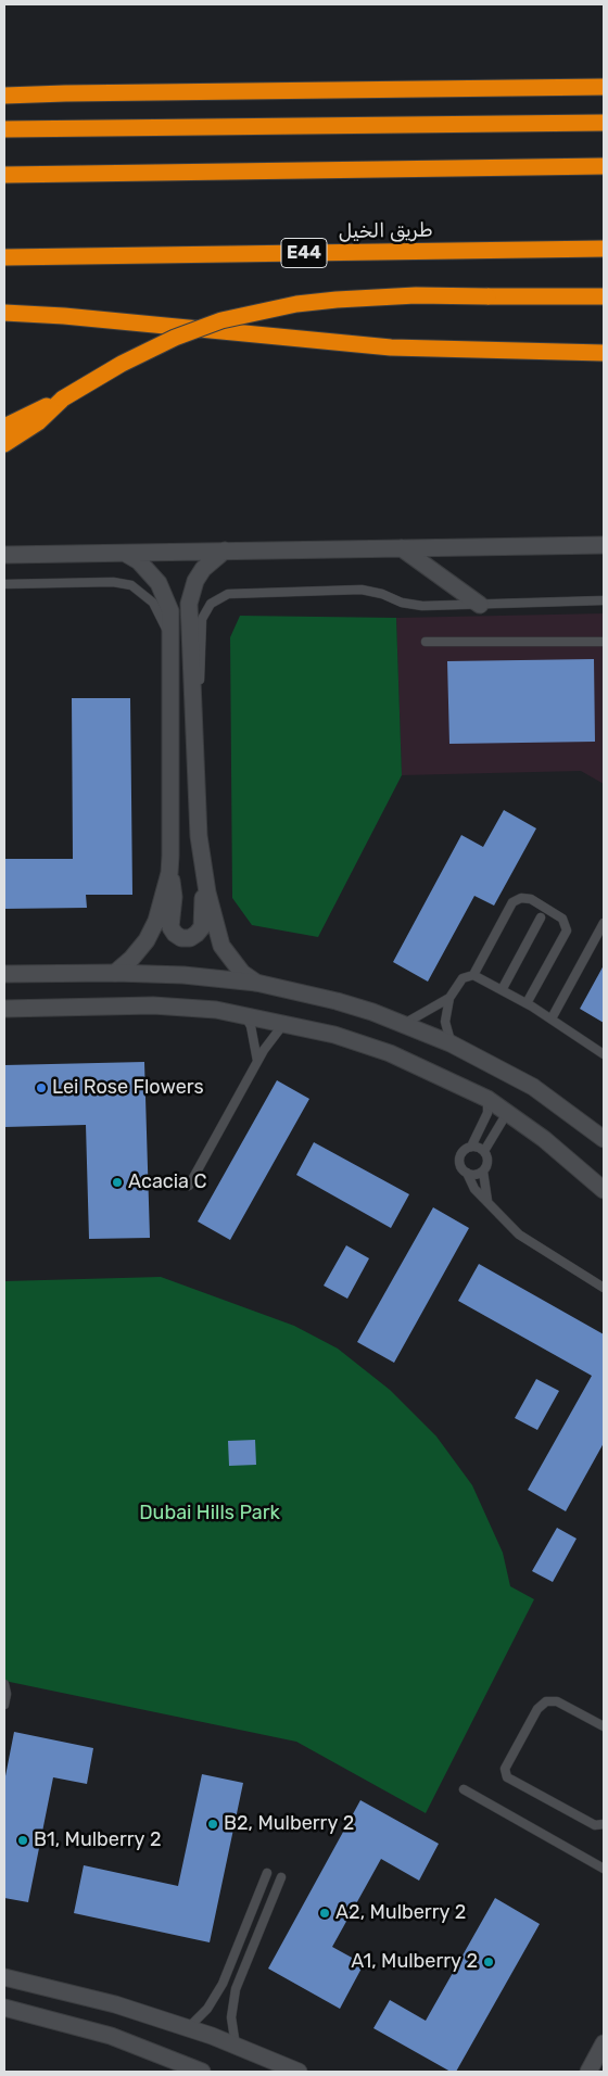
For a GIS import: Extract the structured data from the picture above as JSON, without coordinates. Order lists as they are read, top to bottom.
{
  "streets": {
    "highway": ["طريق الخيل", "E44"]
  },
  "parks": ["Dubai Hills Park"],
  "places": [
    "Lei Rose Flowers",
    "Acacia C",
    "B2, Mulberry 2",
    "B1, Mulberry 2",
    "A2, Mulberry 2",
    "A1, Mulberry 2"
  ]
}
